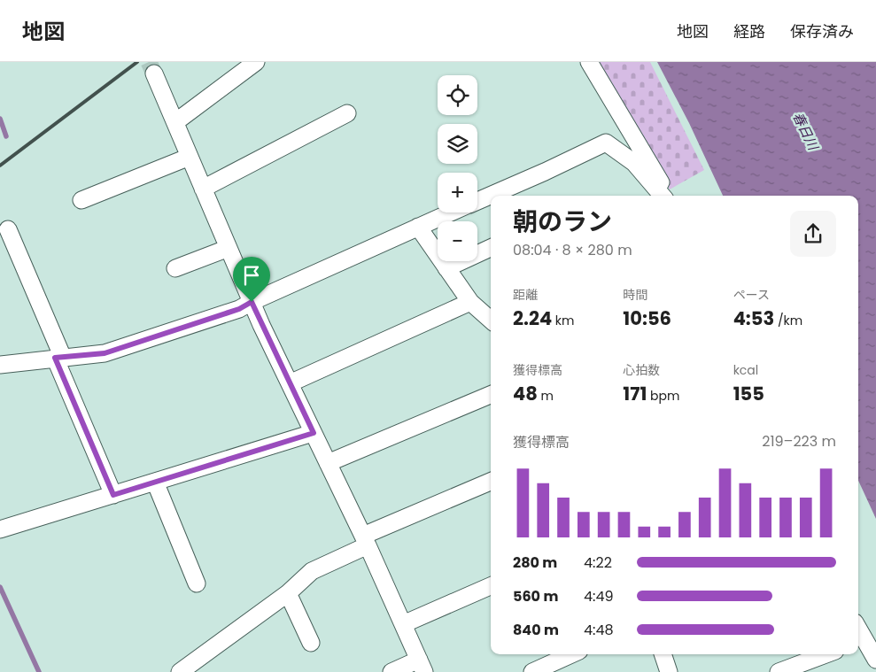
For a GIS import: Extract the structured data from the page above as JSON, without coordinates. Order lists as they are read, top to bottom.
{
  "water": ["春日川"],
  "page": {
    "header": "地図",
    "nav": ["地図", "経路", "保存済み"],
    "map_buttons": ["+", "−"],
    "heading": ["朝のラン", "08:04 · 8 × 280 m"],
    "stats": [
      ["距離", "2.24 km"],
      ["時間", "10:56"],
      ["ペース", "4:53 /km"],
      ["獲得標高", "48 m"],
      ["心拍数", "171 bpm"],
      ["kcal", "155"]
    ],
    "chart": ["獲得標高", "219–223 m"],
    "list": [
      {
        "name": "280 m",
        "note": "4:22"
      },
      {
        "name": "560 m",
        "note": "4:49"
      },
      {
        "name": "840 m",
        "note": "4:48"
      }
    ]
  }
}
